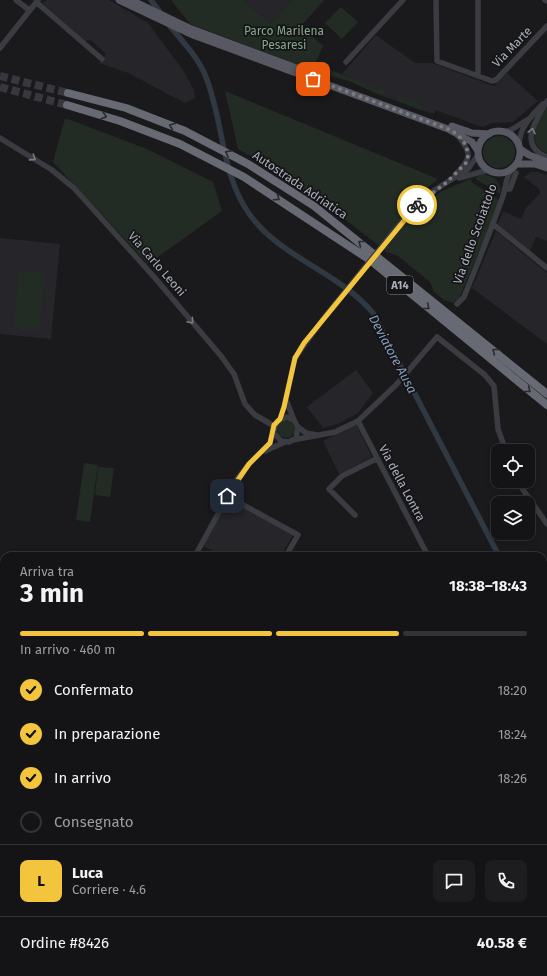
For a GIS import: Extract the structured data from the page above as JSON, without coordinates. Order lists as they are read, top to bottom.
{
  "streets": {
    "highway": ["Autostrada Adriatica", "A14"],
    "street": [
      "Via Marte",
      "Via dello Scoiattolo",
      "Via Carlo Leoni",
      "Via della Lontra"
    ]
  },
  "one_way": ["Via Carlo Leoni"],
  "water": ["Deviatore Ausa"],
  "parks": ["Parco Marilena Pesaresi"],
  "page": {
    "heading": ["3 min", "Arriva tra", "18:38–18:43"],
    "panel": [
      "Luca",
      "Corriere · 4.6",
      "Ordine #8426",
      "40.58 €"
    ],
    "bar": "In arrivo · 460 m",
    "list": [
      ["Confermato", "18:20"],
      ["In preparazione", "18:24"],
      ["In arrivo", "18:26"],
      "Consegnato"
    ],
    "round": "L"
  }
}
